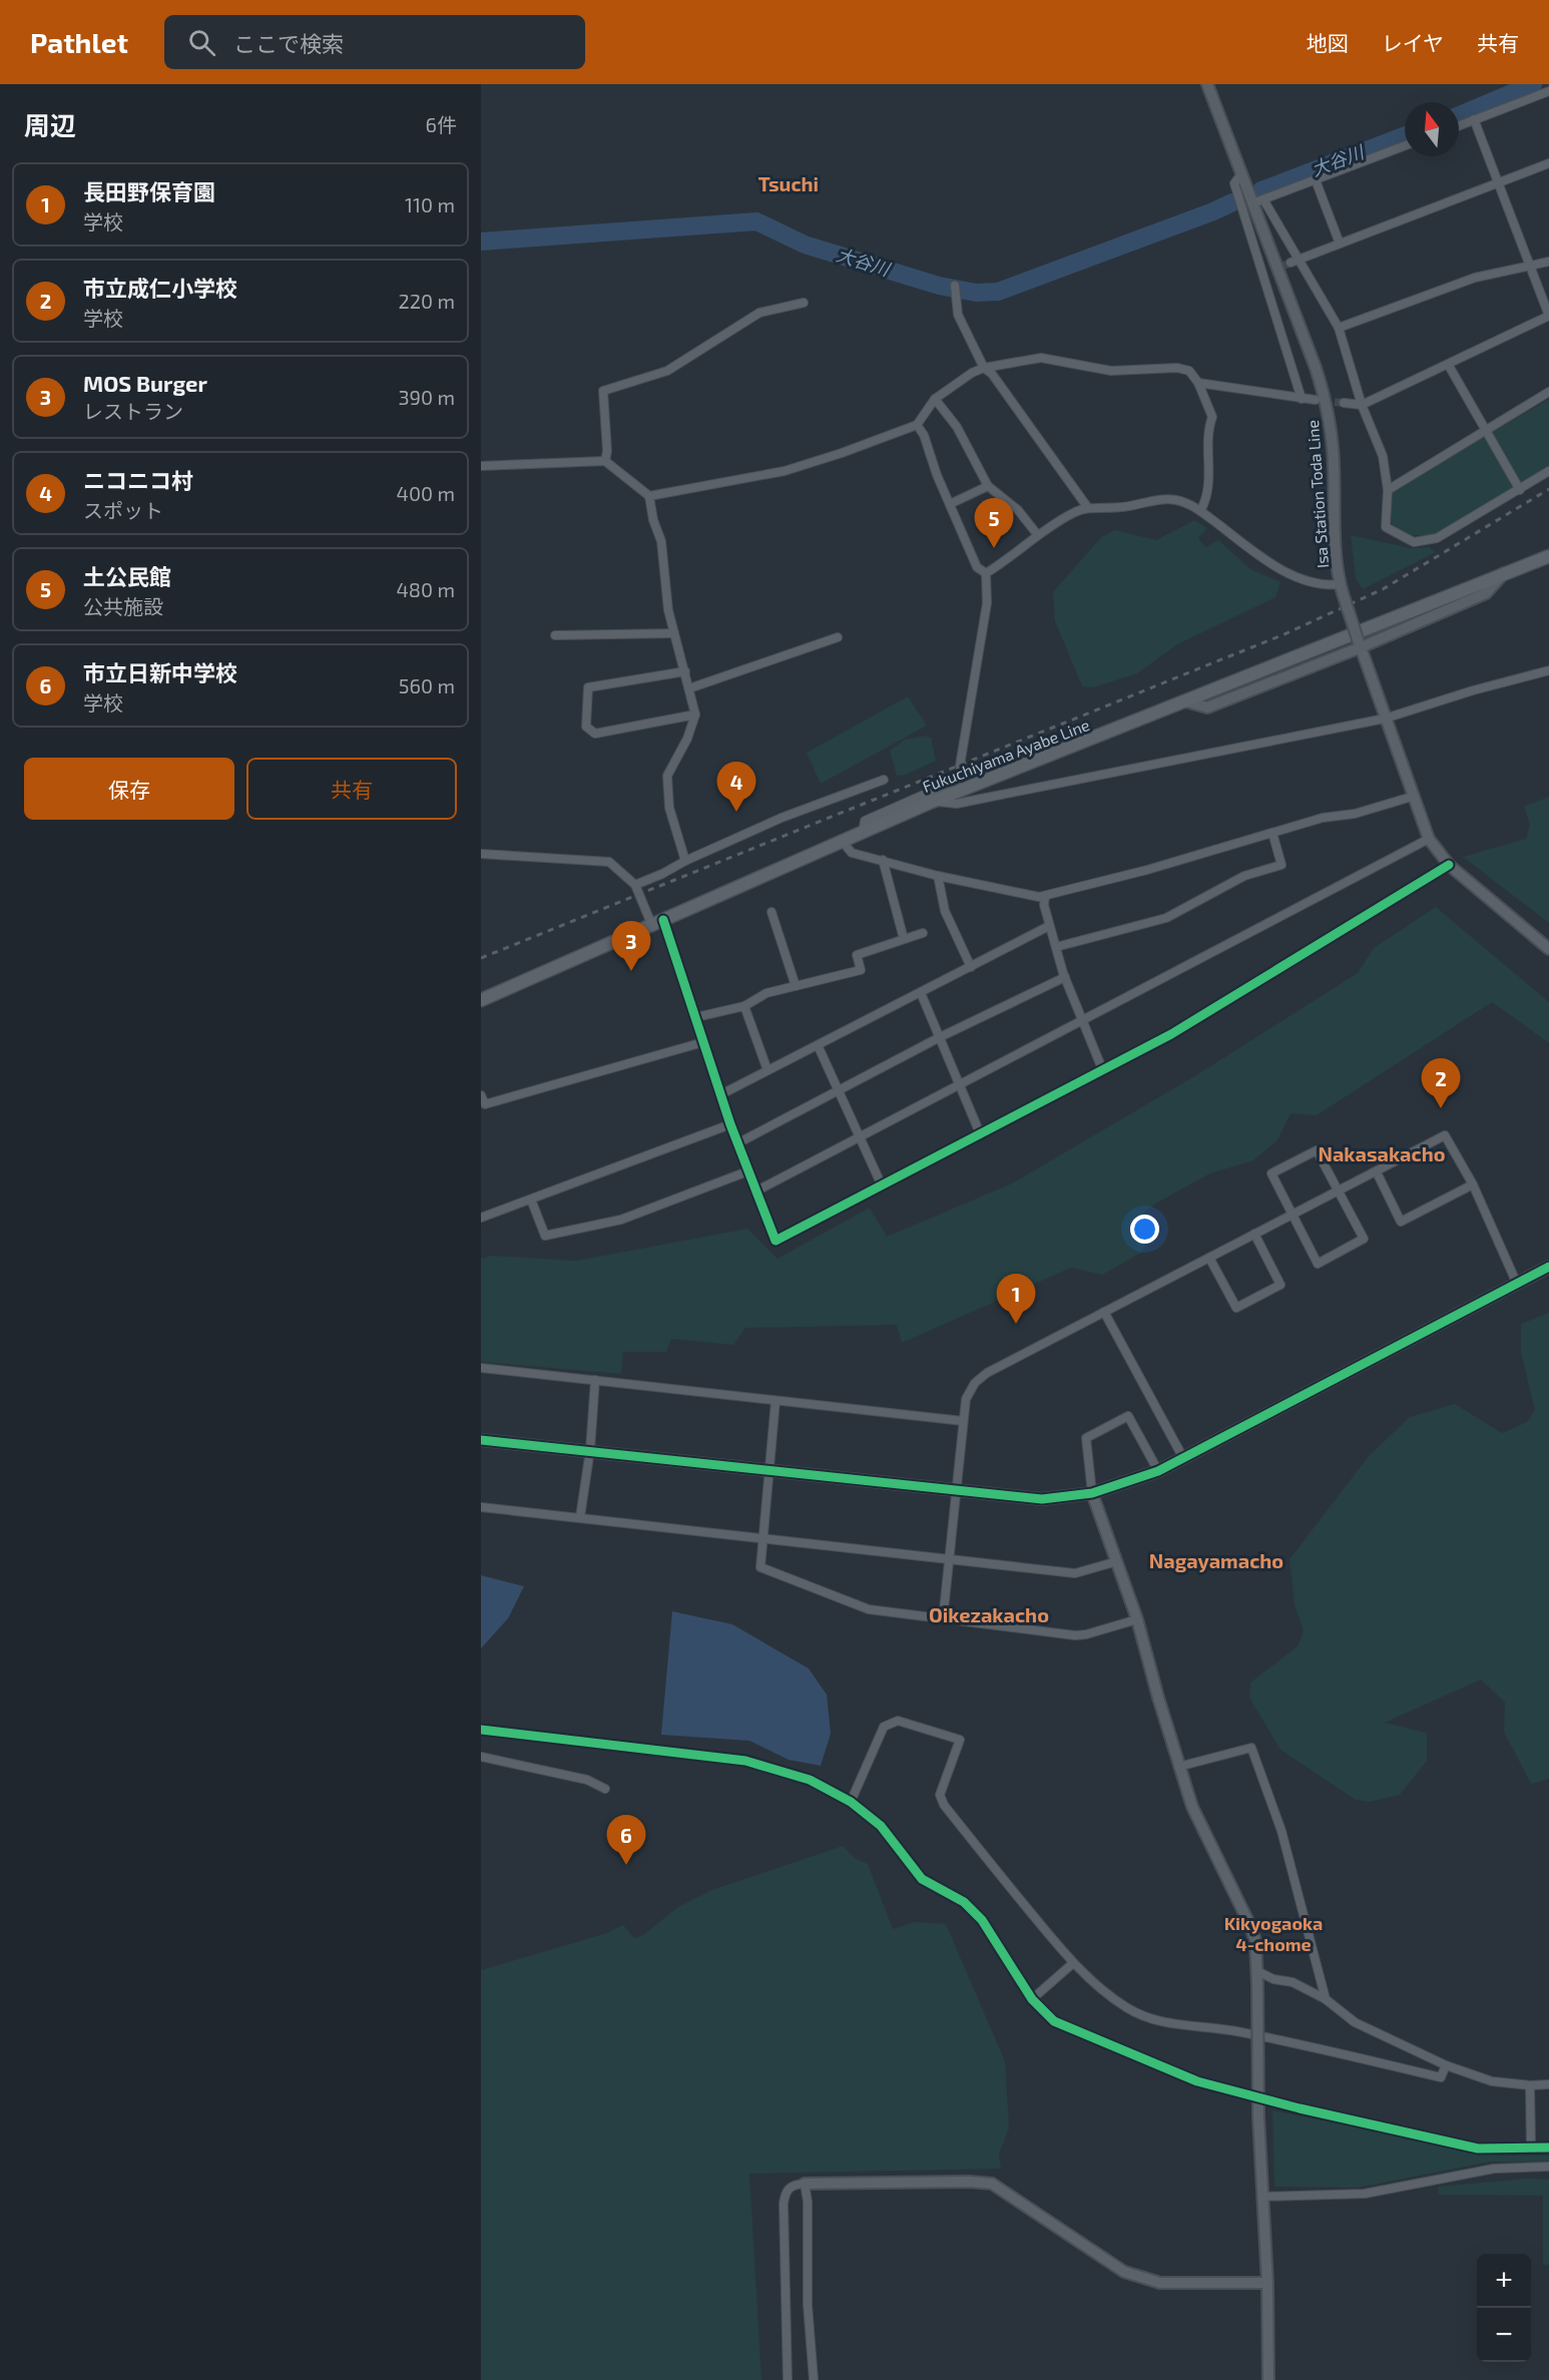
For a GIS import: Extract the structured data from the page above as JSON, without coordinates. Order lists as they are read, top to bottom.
{
  "streets": {
    "main road": ["Isa Station Toda Line", "Fukuchiyama Ayabe Line"]
  },
  "districts": [
    "Tsuchi",
    "Nakasakacho",
    "Nagayamacho",
    "Oikezakacho",
    "Kikyogaoka 4-chome"
  ],
  "water": ["大谷川"],
  "north": "top",
  "page": {
    "header": "Pathlet",
    "search": "ここで検索",
    "nav": ["地図", "レイヤ", "共有"],
    "heading": ["周辺", "6件"],
    "list": [
      {
        "mark": "1",
        "name": "長田野保育園",
        "note": "学校",
        "value": "110 m"
      },
      {
        "mark": "2",
        "name": "市立成仁小学校",
        "note": "学校",
        "value": "220 m"
      },
      {
        "mark": "3",
        "name": "MOS Burger",
        "note": "レストラン",
        "value": "390 m"
      },
      {
        "mark": "4",
        "name": "ニコニコ村",
        "note": "スポット",
        "value": "400 m"
      },
      {
        "mark": "5",
        "name": "土公民館",
        "note": "公共施設",
        "value": "480 m"
      },
      {
        "mark": "6",
        "name": "市立日新中学校",
        "note": "学校",
        "value": "560 m"
      }
    ],
    "pins": [
      "5",
      "4",
      "3",
      "2",
      "1",
      "6"
    ],
    "buttons": ["保存", "共有"],
    "map_buttons": ["+", "−"]
  }
}
